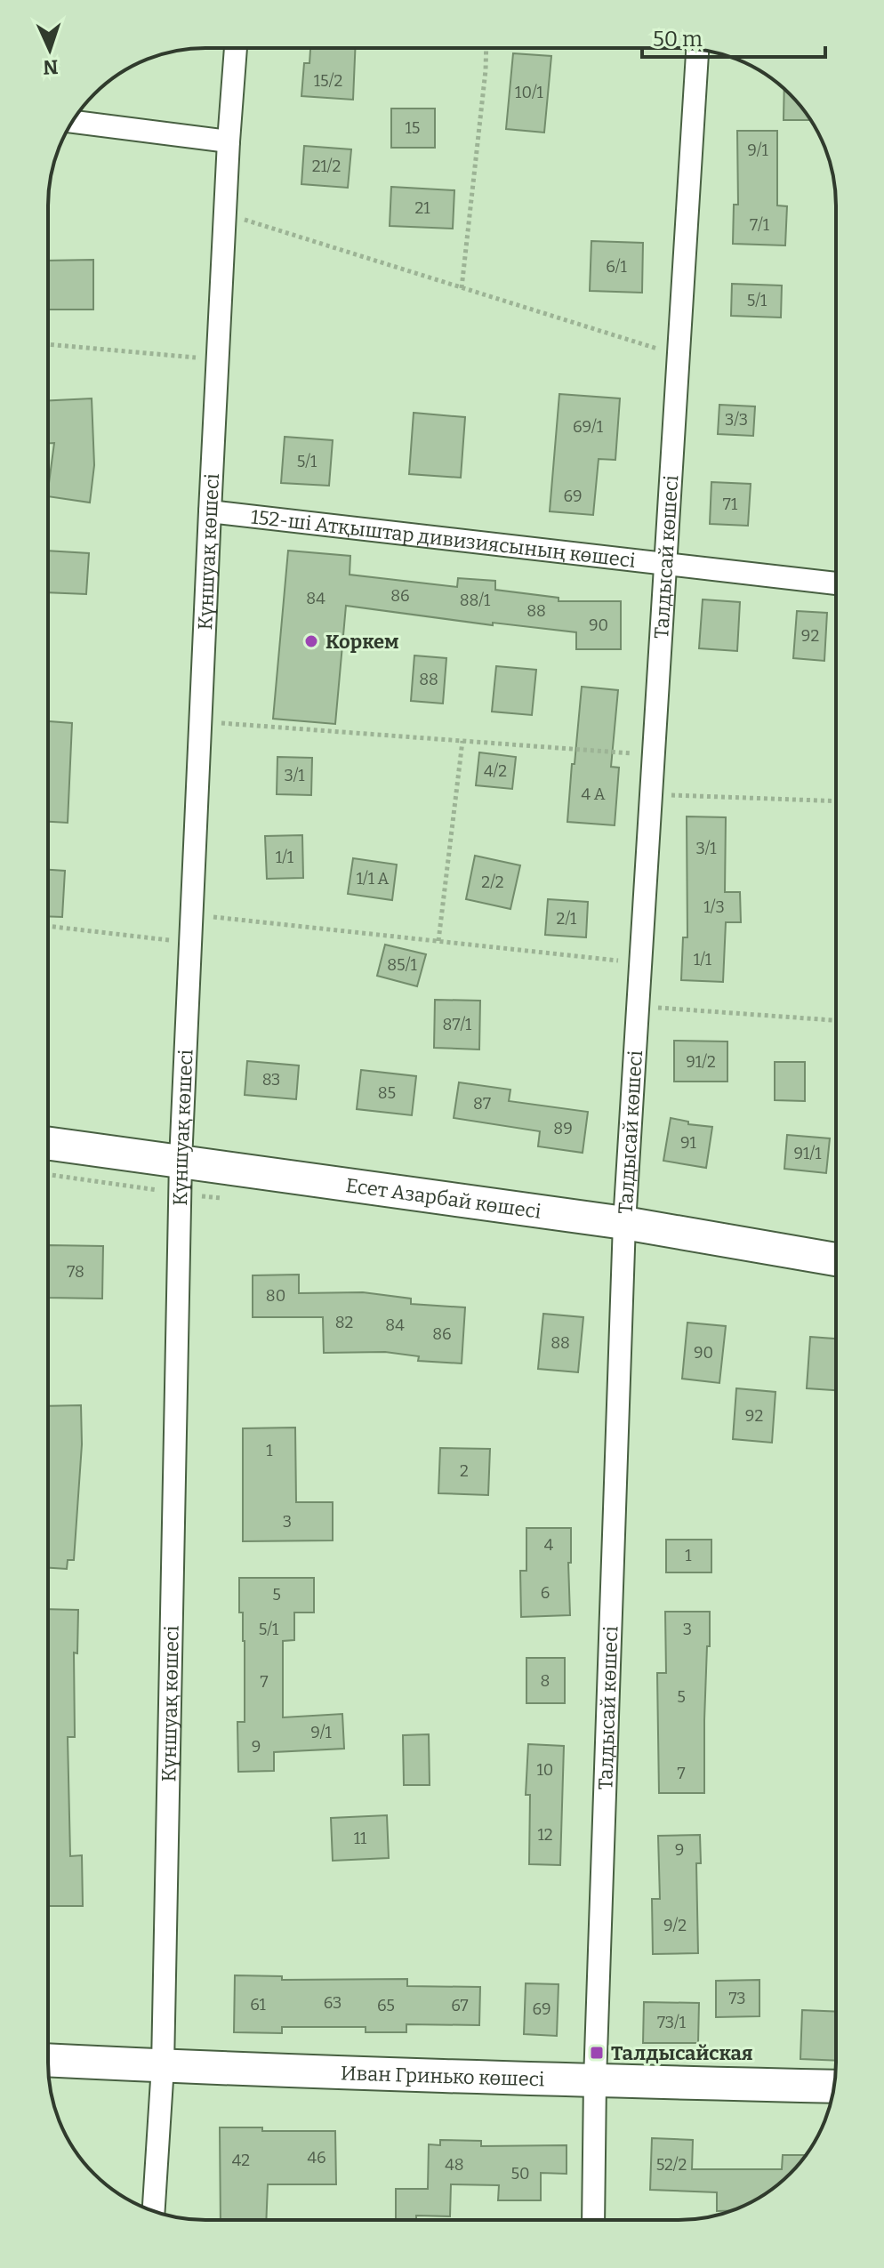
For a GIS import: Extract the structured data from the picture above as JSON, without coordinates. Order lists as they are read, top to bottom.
{
  "streets": {
    "street": [
      "152-ші Атқыштар дивизиясының көшесі",
      "Күншуақ көшесі",
      "Талдысай көшесі",
      "Есет Азарбай көшесі",
      "Иван Гринько көшесі"
    ]
  },
  "crossings": [
    ["152-ші Атқыштар дивизиясының көшесі", "Күншуақ көшесі"],
    ["152-ші Атқыштар дивизиясының көшесі", "Талдысай көшесі"],
    ["Күншуақ көшесі", "Есет Азарбай көшесі"],
    ["Күншуақ көшесі", "Иван Гринько көшесі"],
    ["Талдысай көшесі", "Есет Азарбай көшесі"],
    ["Талдысай көшесі", "Иван Гринько көшесі"]
  ],
  "places": {
    "other": ["Коркем"],
    "transit": ["Талдысайская"]
  },
  "house_numbers": [
    "15/2",
    "10/1",
    "15",
    "9/1",
    "21/2",
    "21",
    "7/1",
    "6/1",
    "5/1",
    "3/3",
    "69/1",
    "5/1",
    "69",
    "71",
    "86",
    "84",
    "88/1",
    "88",
    "90",
    "92",
    "88",
    "4/2",
    "3/1",
    "4 А",
    "3/1",
    "1/1",
    "1/1 А",
    "2/2",
    "1/3",
    "2/1",
    "1/1",
    "85/1",
    "87/1",
    "91/2",
    "83",
    "85",
    "87",
    "89",
    "91",
    "91/1",
    "78",
    "80",
    "82",
    "84",
    "86",
    "88",
    "90",
    "92",
    "1",
    "2",
    "3",
    "4",
    "1",
    "6",
    "5",
    "5/1",
    "3",
    "8",
    "7",
    "5",
    "9/1",
    "9",
    "10",
    "7",
    "12",
    "11",
    "9",
    "9/2",
    "73",
    "63",
    "61",
    "65",
    "67",
    "69",
    "73/1",
    "46",
    "42",
    "48",
    "52/2",
    "50"
  ],
  "scale_bar": "50 m",
  "north": "bottom"
}
